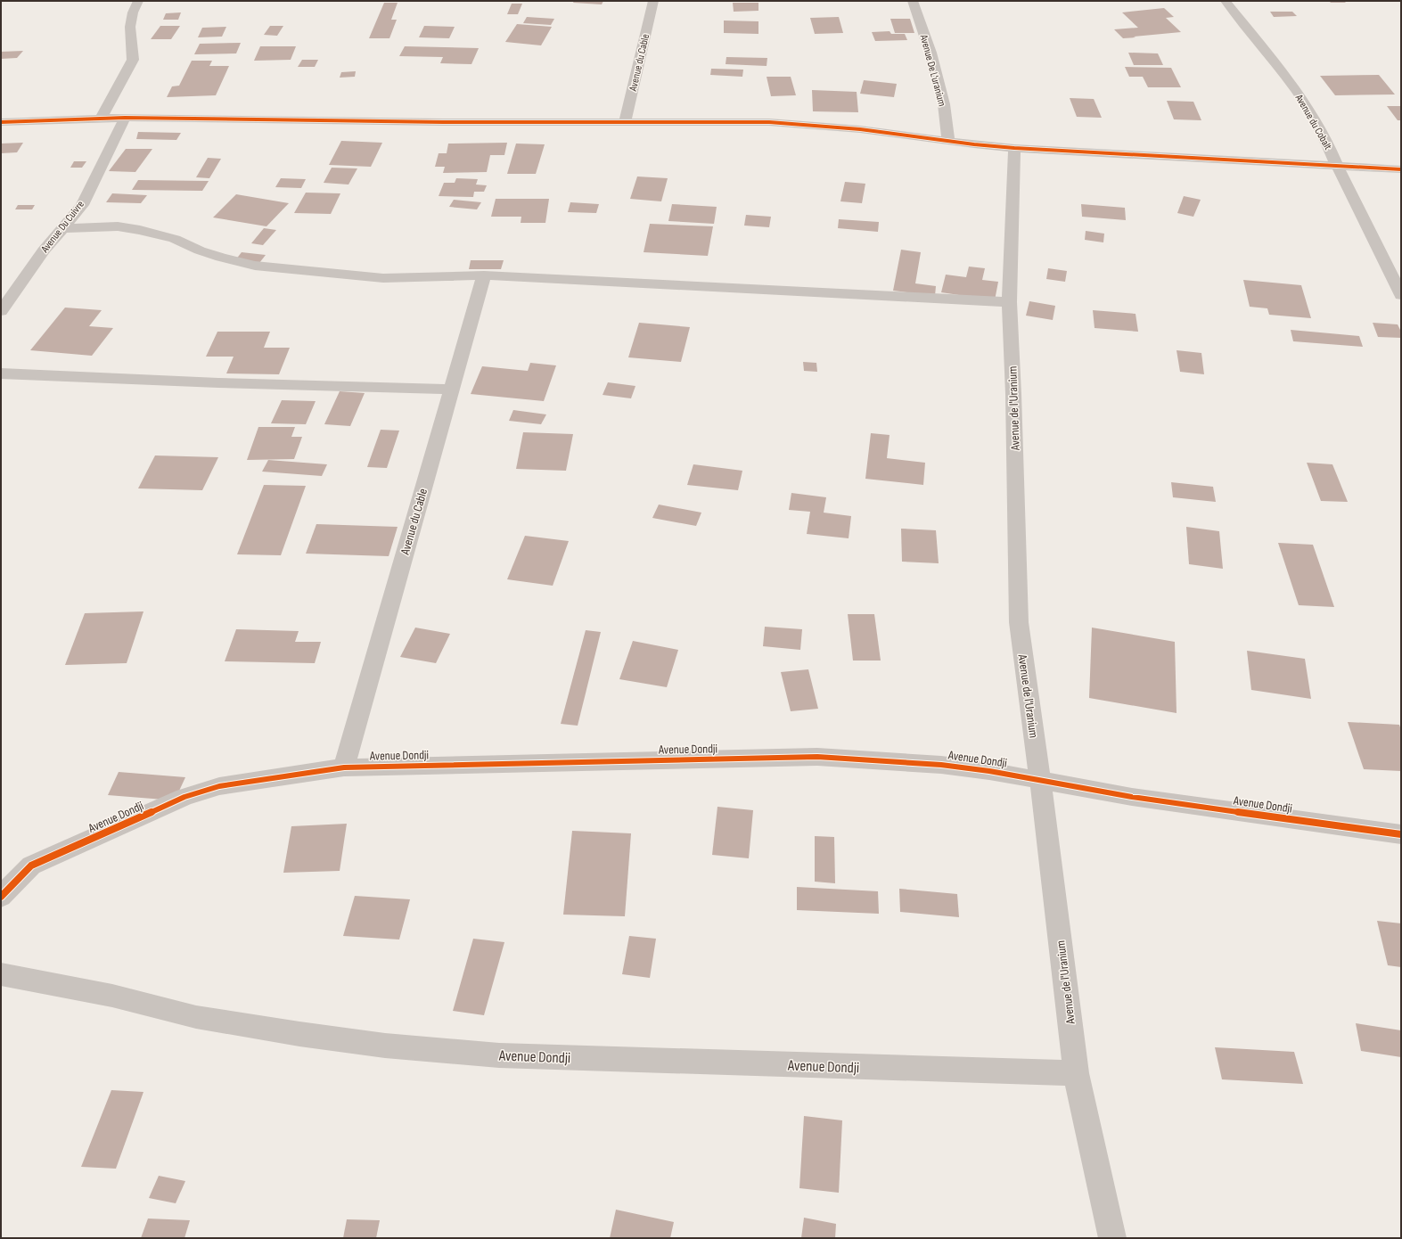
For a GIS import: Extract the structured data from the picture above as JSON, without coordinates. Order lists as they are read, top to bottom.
{
  "streets": {
    "street": [
      "Avenue du Cable",
      "Avenue De L'uranium",
      "Avenue du Cobalt",
      "Avenue Du Cuivre",
      "Avenue de l'Uranium",
      "Avenue Dondji"
    ]
  },
  "crossings": [
    ["Avenue du Cable", "Avenue Dondji"],
    ["Avenue de l'Uranium", "Avenue Dondji"]
  ]
}
